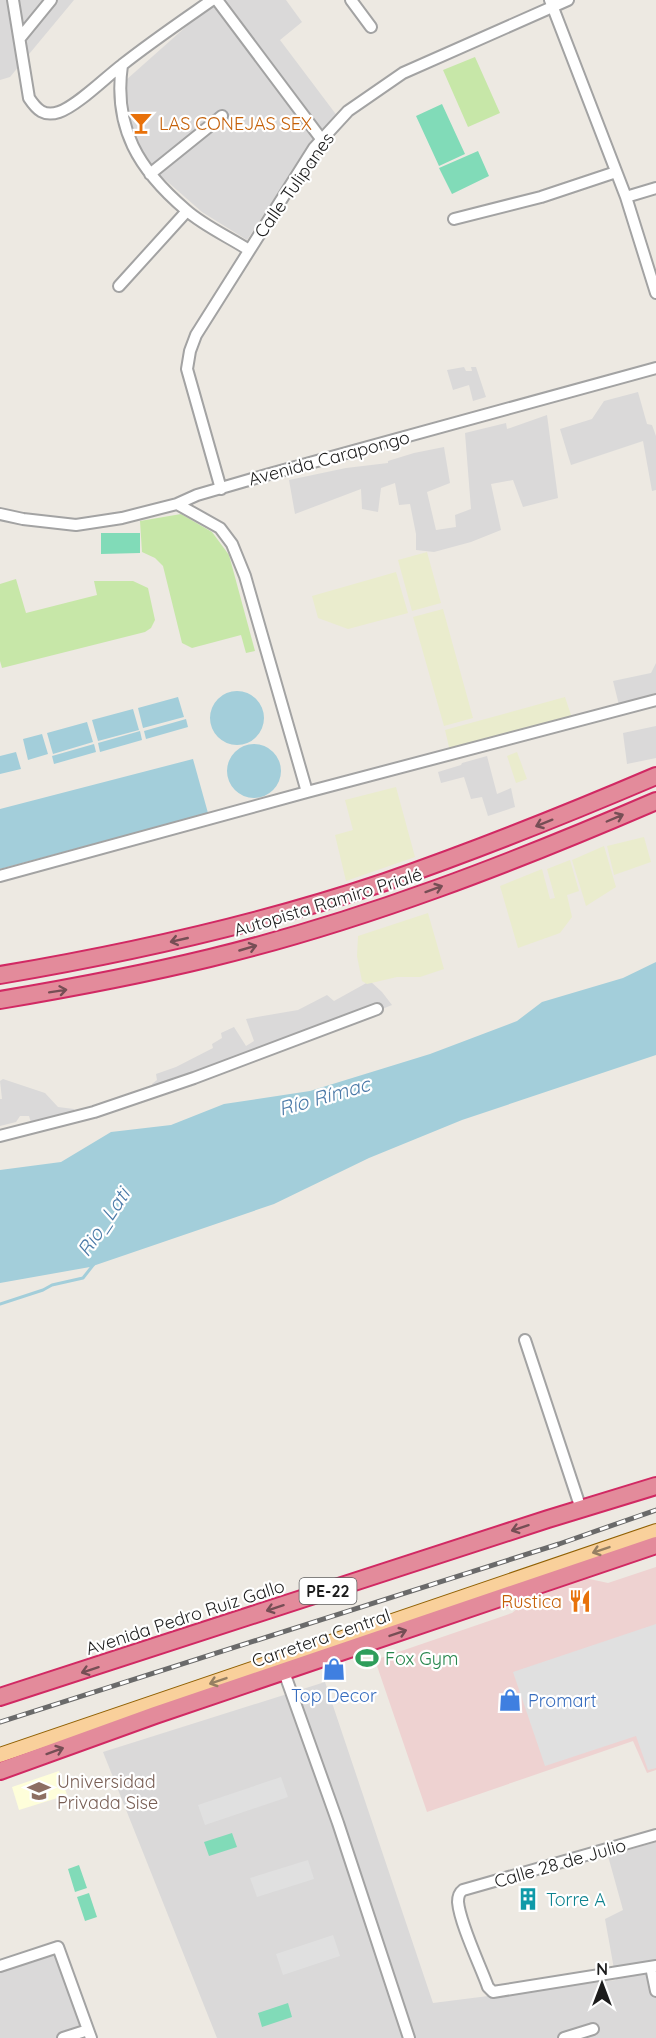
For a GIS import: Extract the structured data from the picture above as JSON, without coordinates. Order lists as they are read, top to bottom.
{
  "streets": {
    "highway": [
      "Autopista Ramiro Prialé",
      "PE-22",
      "Avenida Pedro Ruiz Gallo",
      "Carretera Central"
    ],
    "street": ["Calle Tulipanes", "Avenida Carapongo", "Calle 28 de Julio"]
  },
  "crossings": [
    ["Calle Tulipanes", "Avenida Carapongo"]
  ],
  "one_way": ["Avenida Pedro Ruiz Gallo"],
  "water": ["Río Rímac", "Rio_Lati"],
  "places": {
    "bar": ["LAS CONEJAS SEX"],
    "restaurant": ["Rustica"],
    "sports": ["Fox Gym"],
    "shop": ["Top Decor", "Promart"],
    "school or university": ["Universidad Privada Sise"],
    "building": ["Torre A"]
  },
  "north": "top"
}
